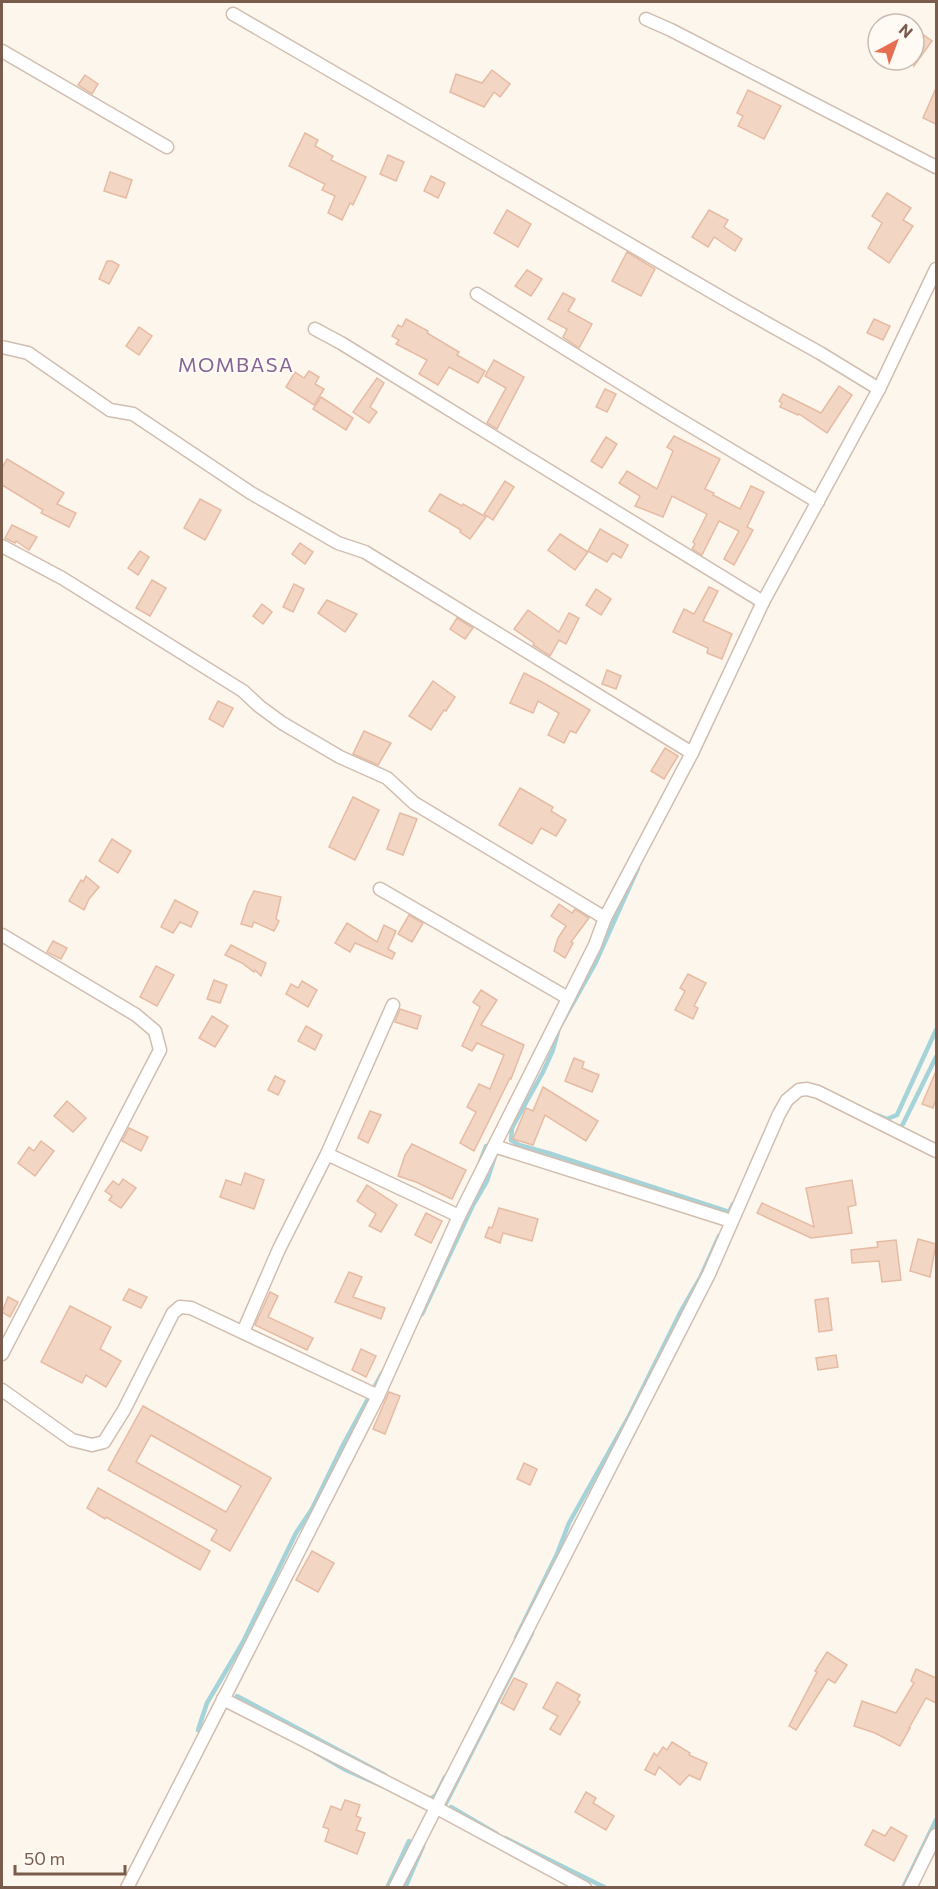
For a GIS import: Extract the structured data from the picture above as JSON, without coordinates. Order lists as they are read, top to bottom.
{
  "districts": ["MOMBASA"],
  "scale_bar": "50 m",
  "north": "top right"
}
